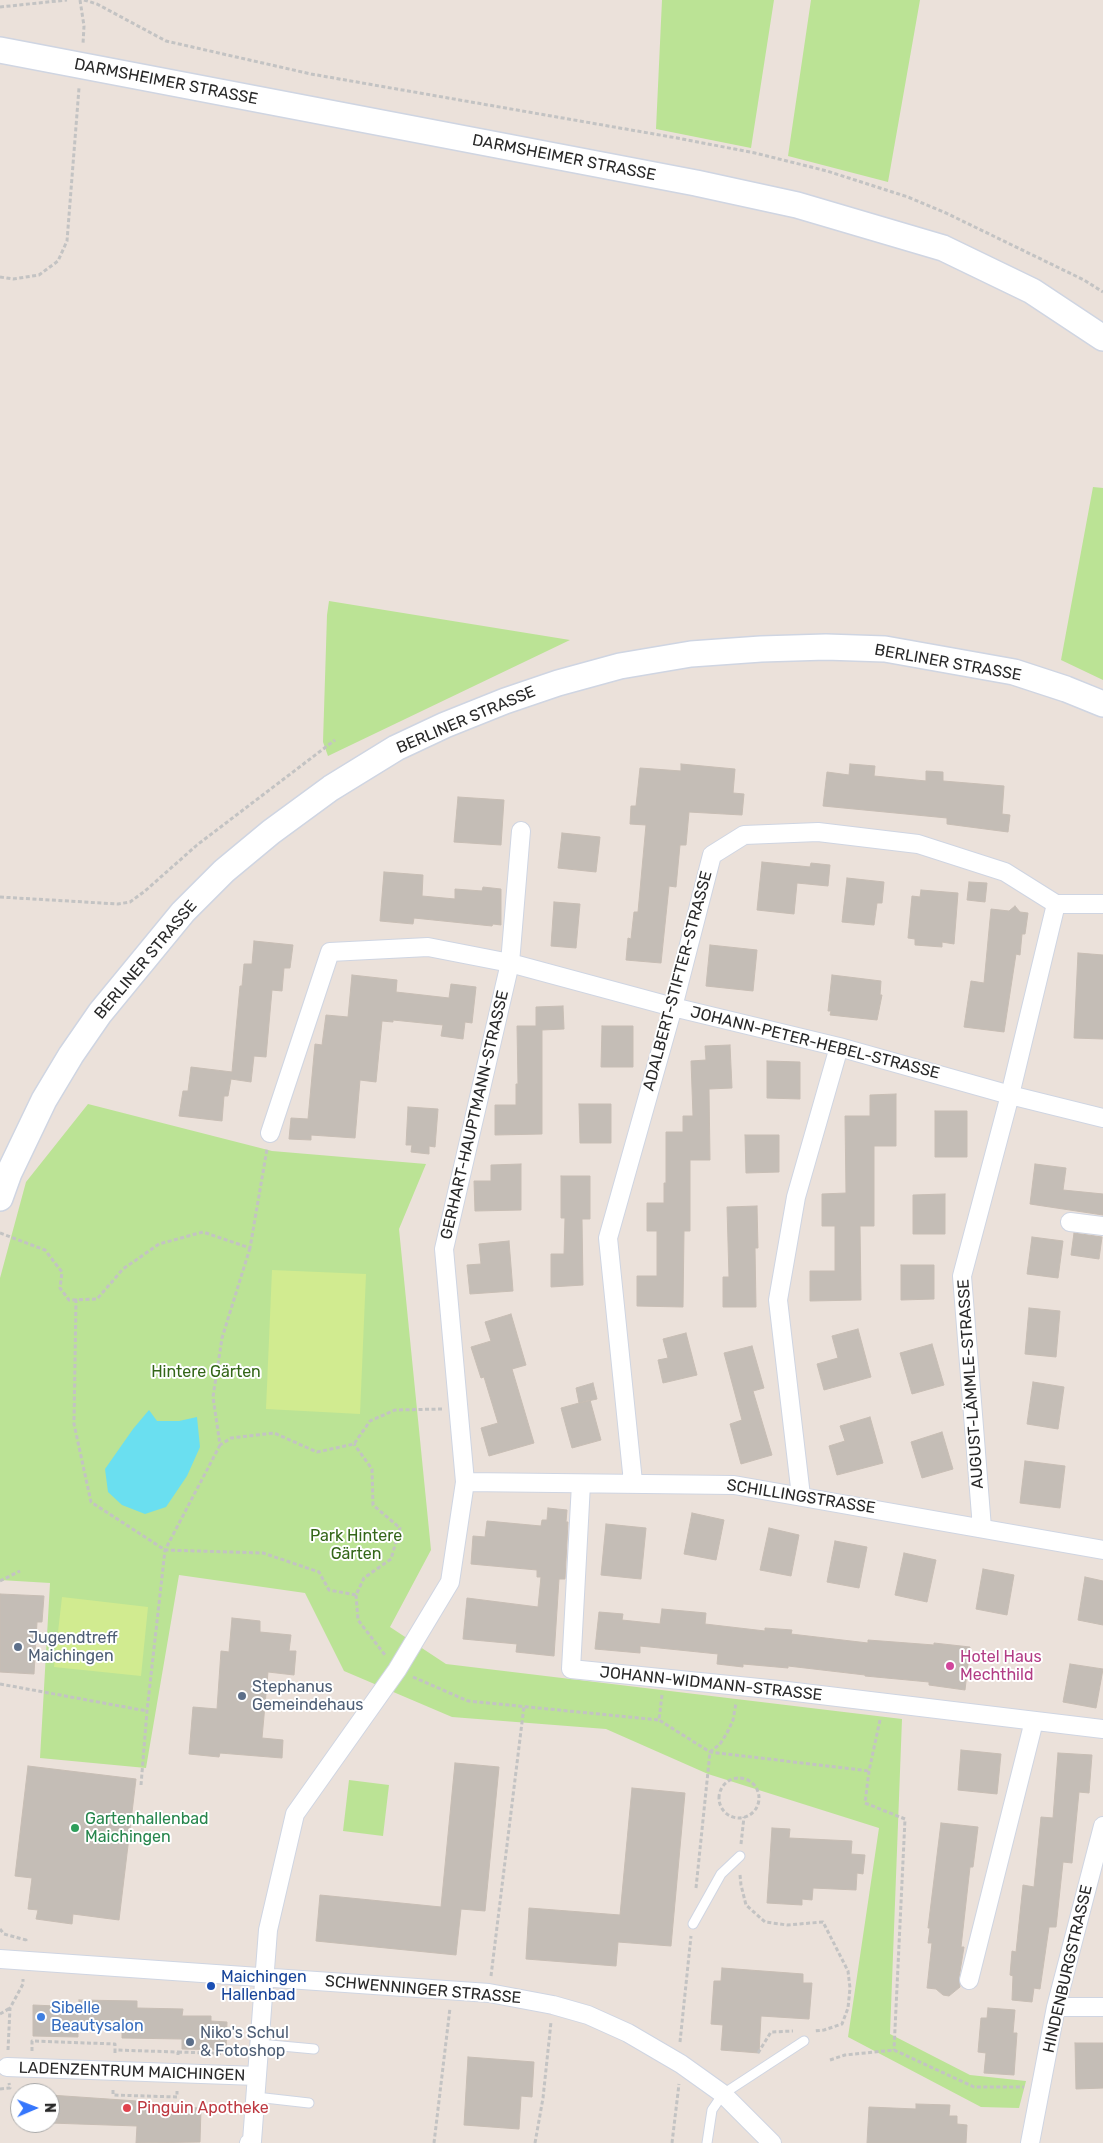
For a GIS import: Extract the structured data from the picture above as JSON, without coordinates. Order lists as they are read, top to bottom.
{
  "streets": {
    "main road": ["DARMSHEIMER STRASSE", "BERLINER STRASSE"],
    "street": [
      "ADALBERT-STIFTER-STRASSE",
      "JOHANN-PETER-HEBEL-STRASSE",
      "GERHART-HAUPTMANN-STRASSE",
      "AUGUST-LÄMMLE-STRASSE",
      "SCHILLINGSTRASSE",
      "JOHANN-WIDMANN-STRASSE",
      "HINDENBURGSTRASSE",
      "SCHWENNINGER STRASSE",
      "LADENZENTRUM MAICHINGEN"
    ]
  },
  "crossings": [
    ["ADALBERT-STIFTER-STRASSE", "JOHANN-PETER-HEBEL-STRASSE"],
    ["ADALBERT-STIFTER-STRASSE", "SCHILLINGSTRASSE"],
    ["JOHANN-PETER-HEBEL-STRASSE", "GERHART-HAUPTMANN-STRASSE"],
    ["JOHANN-PETER-HEBEL-STRASSE", "AUGUST-LÄMMLE-STRASSE"],
    ["GERHART-HAUPTMANN-STRASSE", "SCHILLINGSTRASSE"],
    ["GERHART-HAUPTMANN-STRASSE", "SCHWENNINGER STRASSE"],
    ["GERHART-HAUPTMANN-STRASSE", "LADENZENTRUM MAICHINGEN"],
    ["AUGUST-LÄMMLE-STRASSE", "SCHILLINGSTRASSE"],
    ["SCHILLINGSTRASSE", "JOHANN-WIDMANN-STRASSE"]
  ],
  "parks": ["Hintere Gärten", "Park Hintere Gärten"],
  "places": [
    "Jugendtreff Maichingen",
    "Hotel Haus Mechthild",
    "Stephanus Gemeindehaus",
    "Gartenhallenbad Maichingen",
    "Maichingen Hallenbad",
    "Sibelle Beautysalon",
    "Niko's Schul & Fotoshop",
    "Pinguin Apotheke"
  ],
  "north": "right"
}
